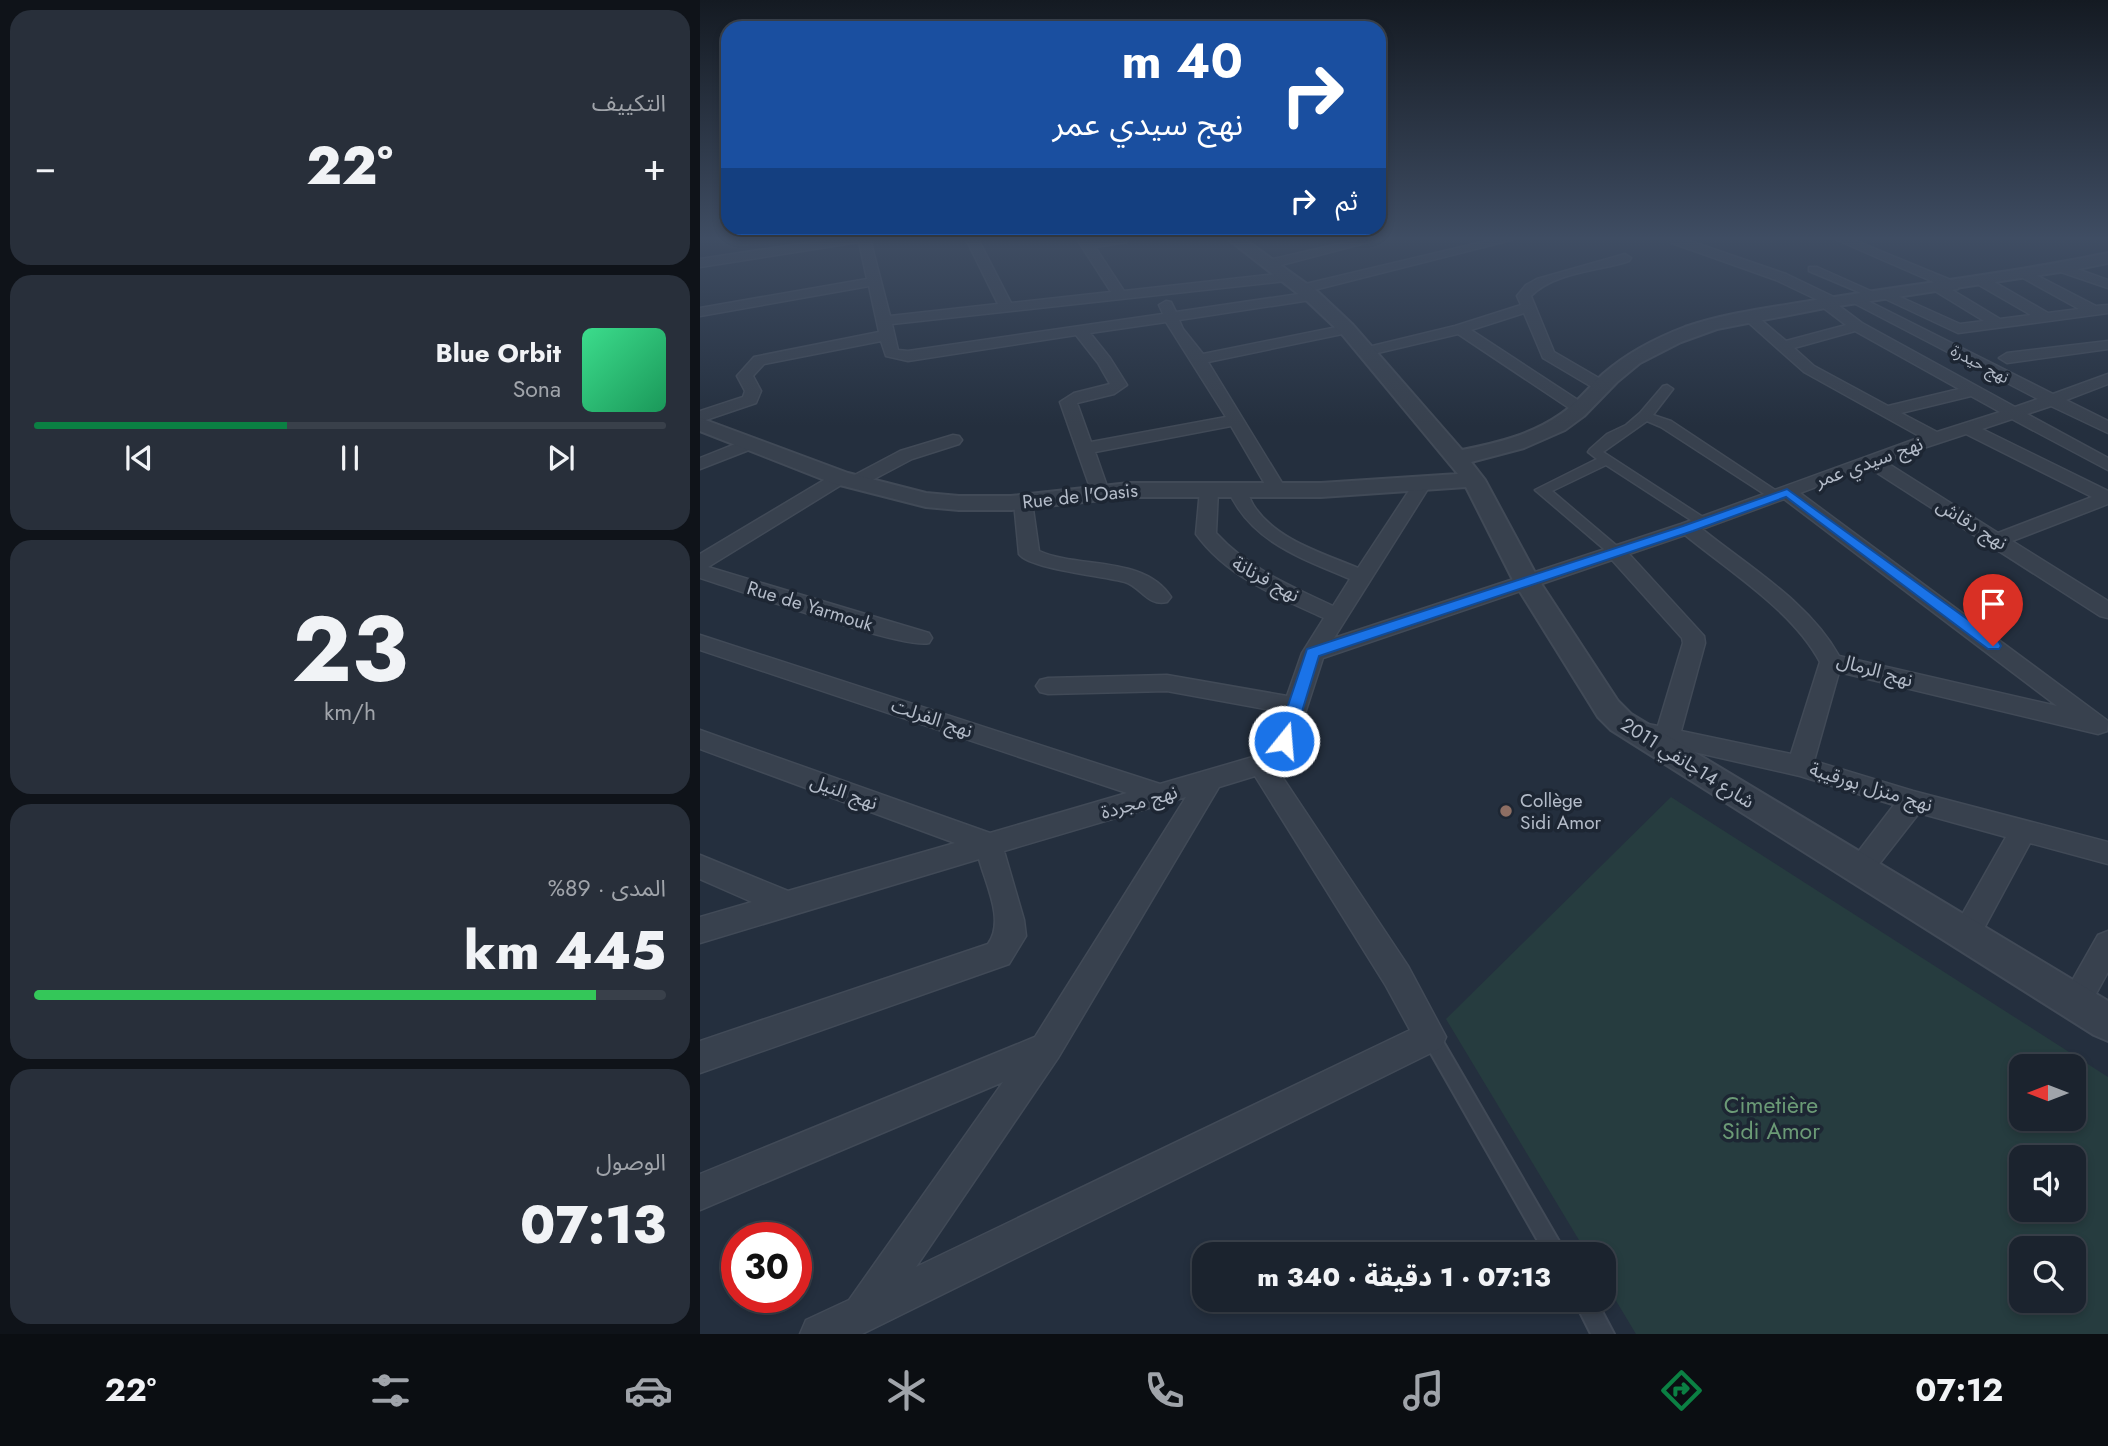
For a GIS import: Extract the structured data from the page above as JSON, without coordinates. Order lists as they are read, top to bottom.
{
  "streets": {
    "street": [
      "نهج حيدرة",
      "نهج سيدي عمر",
      "Rue de l'Oasis",
      "نهج دقاش",
      "نهج فرنانة",
      "Rue de Yarmouk",
      "نهج الرمال",
      "نهج الفرلت",
      "شارع 14جانفي 2011",
      "نهج منزل بورقيبة",
      "نهج النيل",
      "نهج مجردة"
    ]
  },
  "crossings": [
    ["نهج حيدرة", "نهج سيدي عمر"],
    ["نهج سيدي عمر", "نهج دقاش"],
    ["نهج سيدي عمر", "نهج الرمال"],
    ["نهج سيدي عمر", "شارع 14جانفي 2011"],
    ["Rue de l'Oasis", "نهج فرنانة"],
    ["Rue de l'Oasis", "شارع 14جانفي 2011"],
    ["نهج الفرلت", "نهج مجردة"],
    ["شارع 14جانفي 2011", "نهج منزل بورقيبة"],
    ["نهج النيل", "نهج مجردة"]
  ],
  "parks": ["Cimetière Sidi Amor"],
  "places": ["Collège Sidi Amor"],
  "north": "left",
  "page": {
    "tile": [
      "التكييف",
      ["23", "km/h"],
      ["المدى · 89%", "445 km"],
      ["الوصول", "07:13"]
    ],
    "turn": ["40 m", "نهج سيدي عمر"],
    "heat": ["−", "22°", "+"],
    "then": "ثم",
    "song": ["Blue Orbit", "Sona"],
    "limit": "30",
    "trip": "07:13 · 1 دقيقة · 340 m",
    "tabs": ["07:12", "22°"]
  }
}
